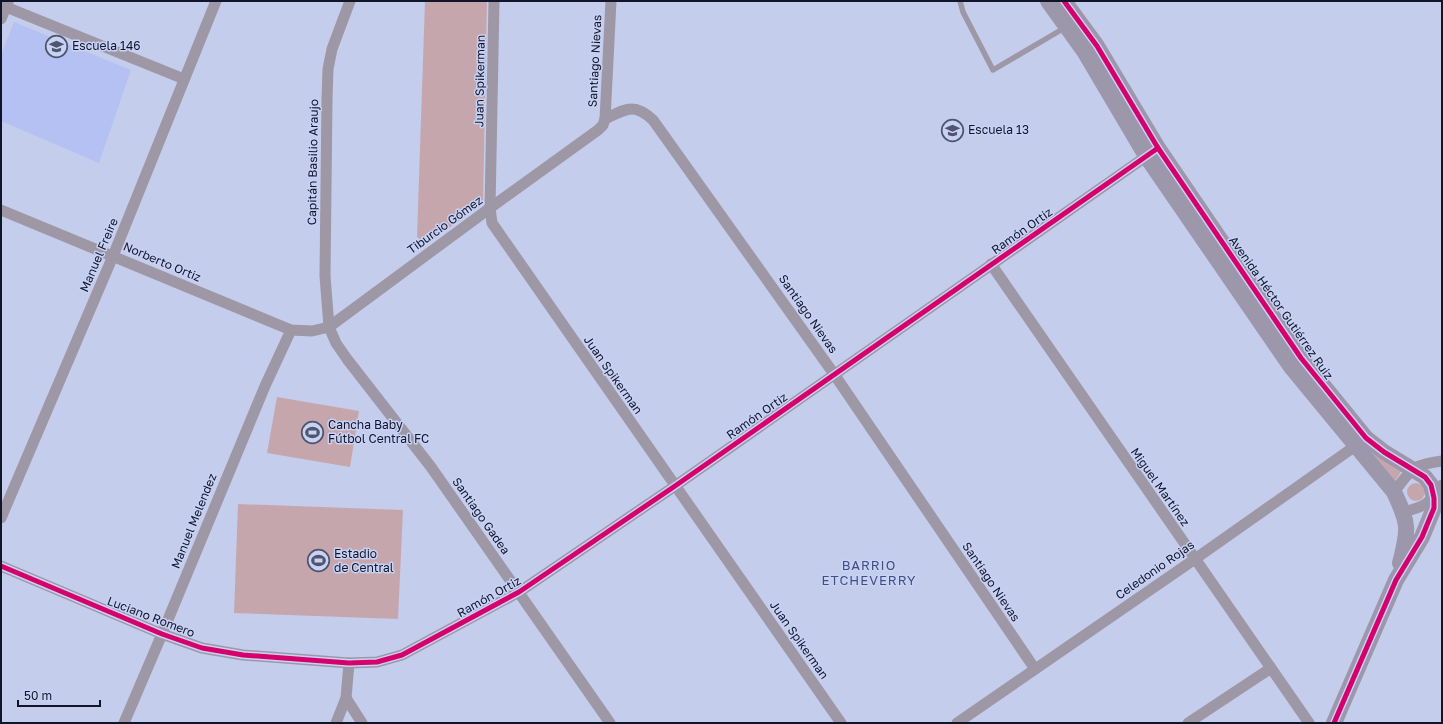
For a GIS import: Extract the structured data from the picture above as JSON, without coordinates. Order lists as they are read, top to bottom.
{
  "streets": {
    "street": [
      "Santiago Nievas",
      "Juan Spikerman",
      "Capitán Basilio Araujo",
      "Tiburcio Gómez",
      "Ramón Ortiz",
      "Manuel Freire",
      "Norberto Ortiz",
      "Avenida Héctor Gutiérrez Ruiz",
      "Miguel Martínez",
      "Santiago Gadea",
      "Manuel Melendez",
      "Celedonio Rojas",
      "Luciano Romero"
    ]
  },
  "crossings": [
    ["Santiago Nievas", "Tiburcio Gómez"],
    ["Santiago Nievas", "Ramón Ortiz"],
    ["Santiago Nievas", "Celedonio Rojas"],
    ["Juan Spikerman", "Tiburcio Gómez"],
    ["Juan Spikerman", "Ramón Ortiz"],
    ["Capitán Basilio Araujo", "Tiburcio Gómez"],
    ["Capitán Basilio Araujo", "Santiago Gadea"],
    ["Tiburcio Gómez", "Norberto Ortiz"],
    ["Tiburcio Gómez", "Santiago Gadea"],
    ["Tiburcio Gómez", "Manuel Melendez"],
    ["Ramón Ortiz", "Avenida Héctor Gutiérrez Ruiz"],
    ["Ramón Ortiz", "Miguel Martínez"],
    ["Ramón Ortiz", "Santiago Gadea"],
    ["Ramón Ortiz", "Luciano Romero"],
    ["Manuel Freire", "Norberto Ortiz"],
    ["Norberto Ortiz", "Manuel Melendez"],
    ["Avenida Héctor Gutiérrez Ruiz", "Celedonio Rojas"],
    ["Miguel Martínez", "Celedonio Rojas"],
    ["Manuel Melendez", "Luciano Romero"]
  ],
  "districts": ["BARRIO ETCHEVERRY"],
  "places": {
    "school or university": ["Escuela 146", "Escuela 13"],
    "sports": ["Cancha Baby Fútbol Central FC", "Estadio de Central"]
  },
  "scale_bar": "50 m"
}
